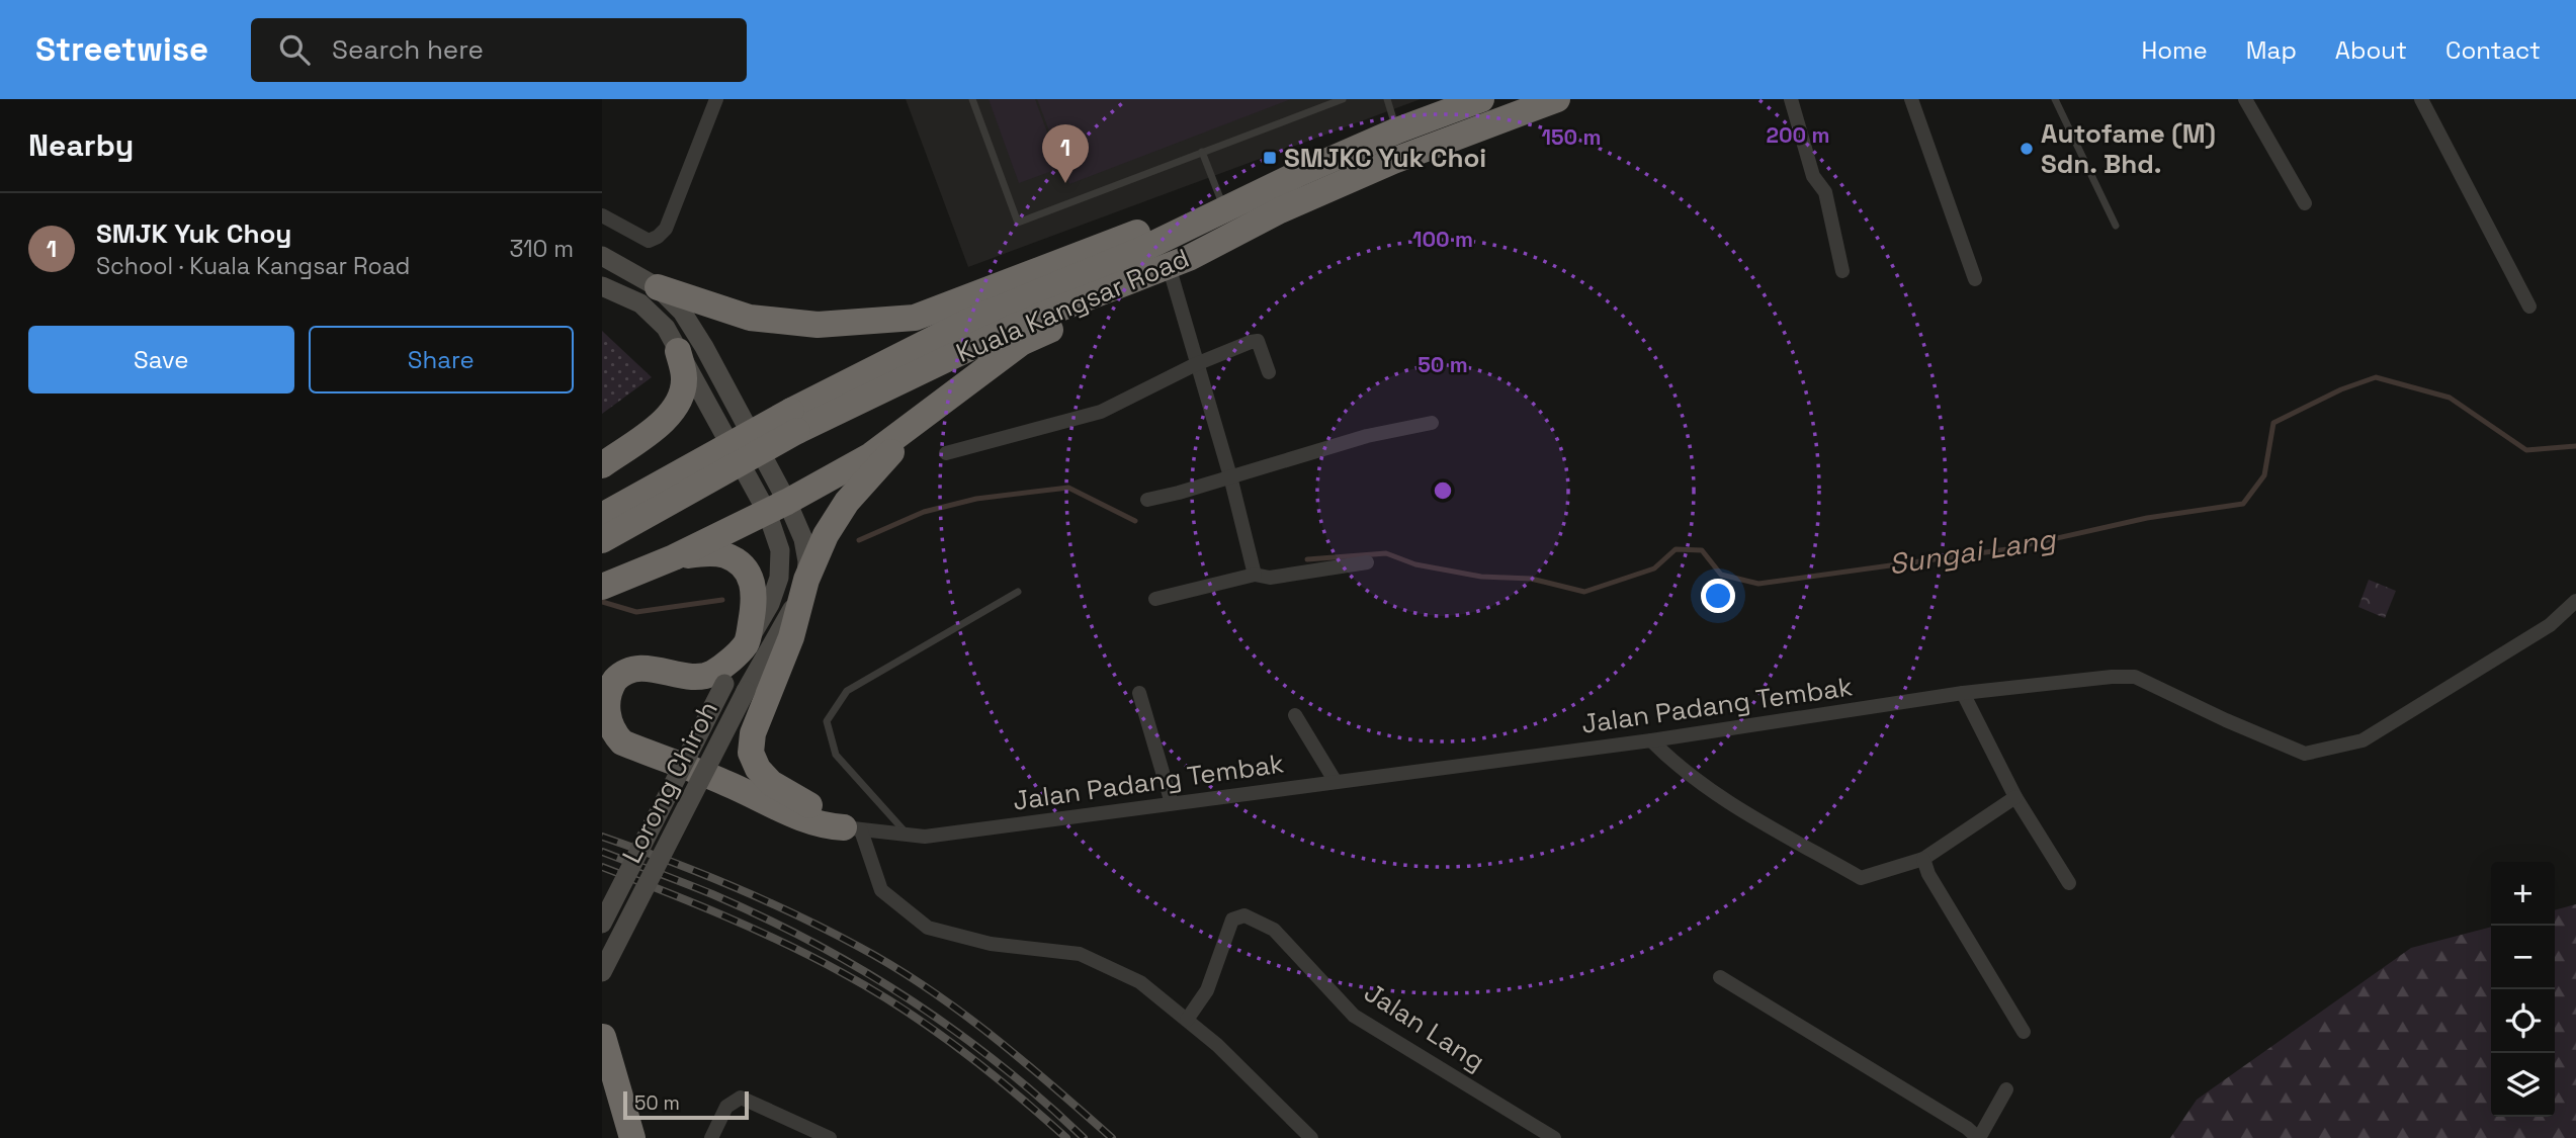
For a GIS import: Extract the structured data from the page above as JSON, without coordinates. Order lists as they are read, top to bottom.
{
  "streets": {
    "highway": ["Kuala Kangsar Road"],
    "main road": ["Lorong Chiroh"],
    "street": ["Jalan Padang Tembak", "Jalan Lang"]
  },
  "water": ["Sungai Lang"],
  "places": {
    "other": ["Autofame (M) Sdn. Bhd."],
    "transit": ["SMJKC Yuk Choi"]
  },
  "scale_bar": "50 m",
  "page": {
    "header": "Streetwise",
    "search": "Search here",
    "nav": [
      "Home",
      "Map",
      "About",
      "Contact"
    ],
    "heading": "Nearby",
    "pins": "1",
    "list": [
      {
        "mark": "1",
        "name": "SMJK Yuk Choy",
        "note": "School · Kuala Kangsar Road",
        "value": "310 m"
      }
    ],
    "buttons": ["Save", "Share"],
    "map_buttons": ["+", "−"],
    "scale": "50 m"
  },
  "rings": [
    "200 m",
    "150 m",
    "100 m",
    "50 m"
  ]
}
